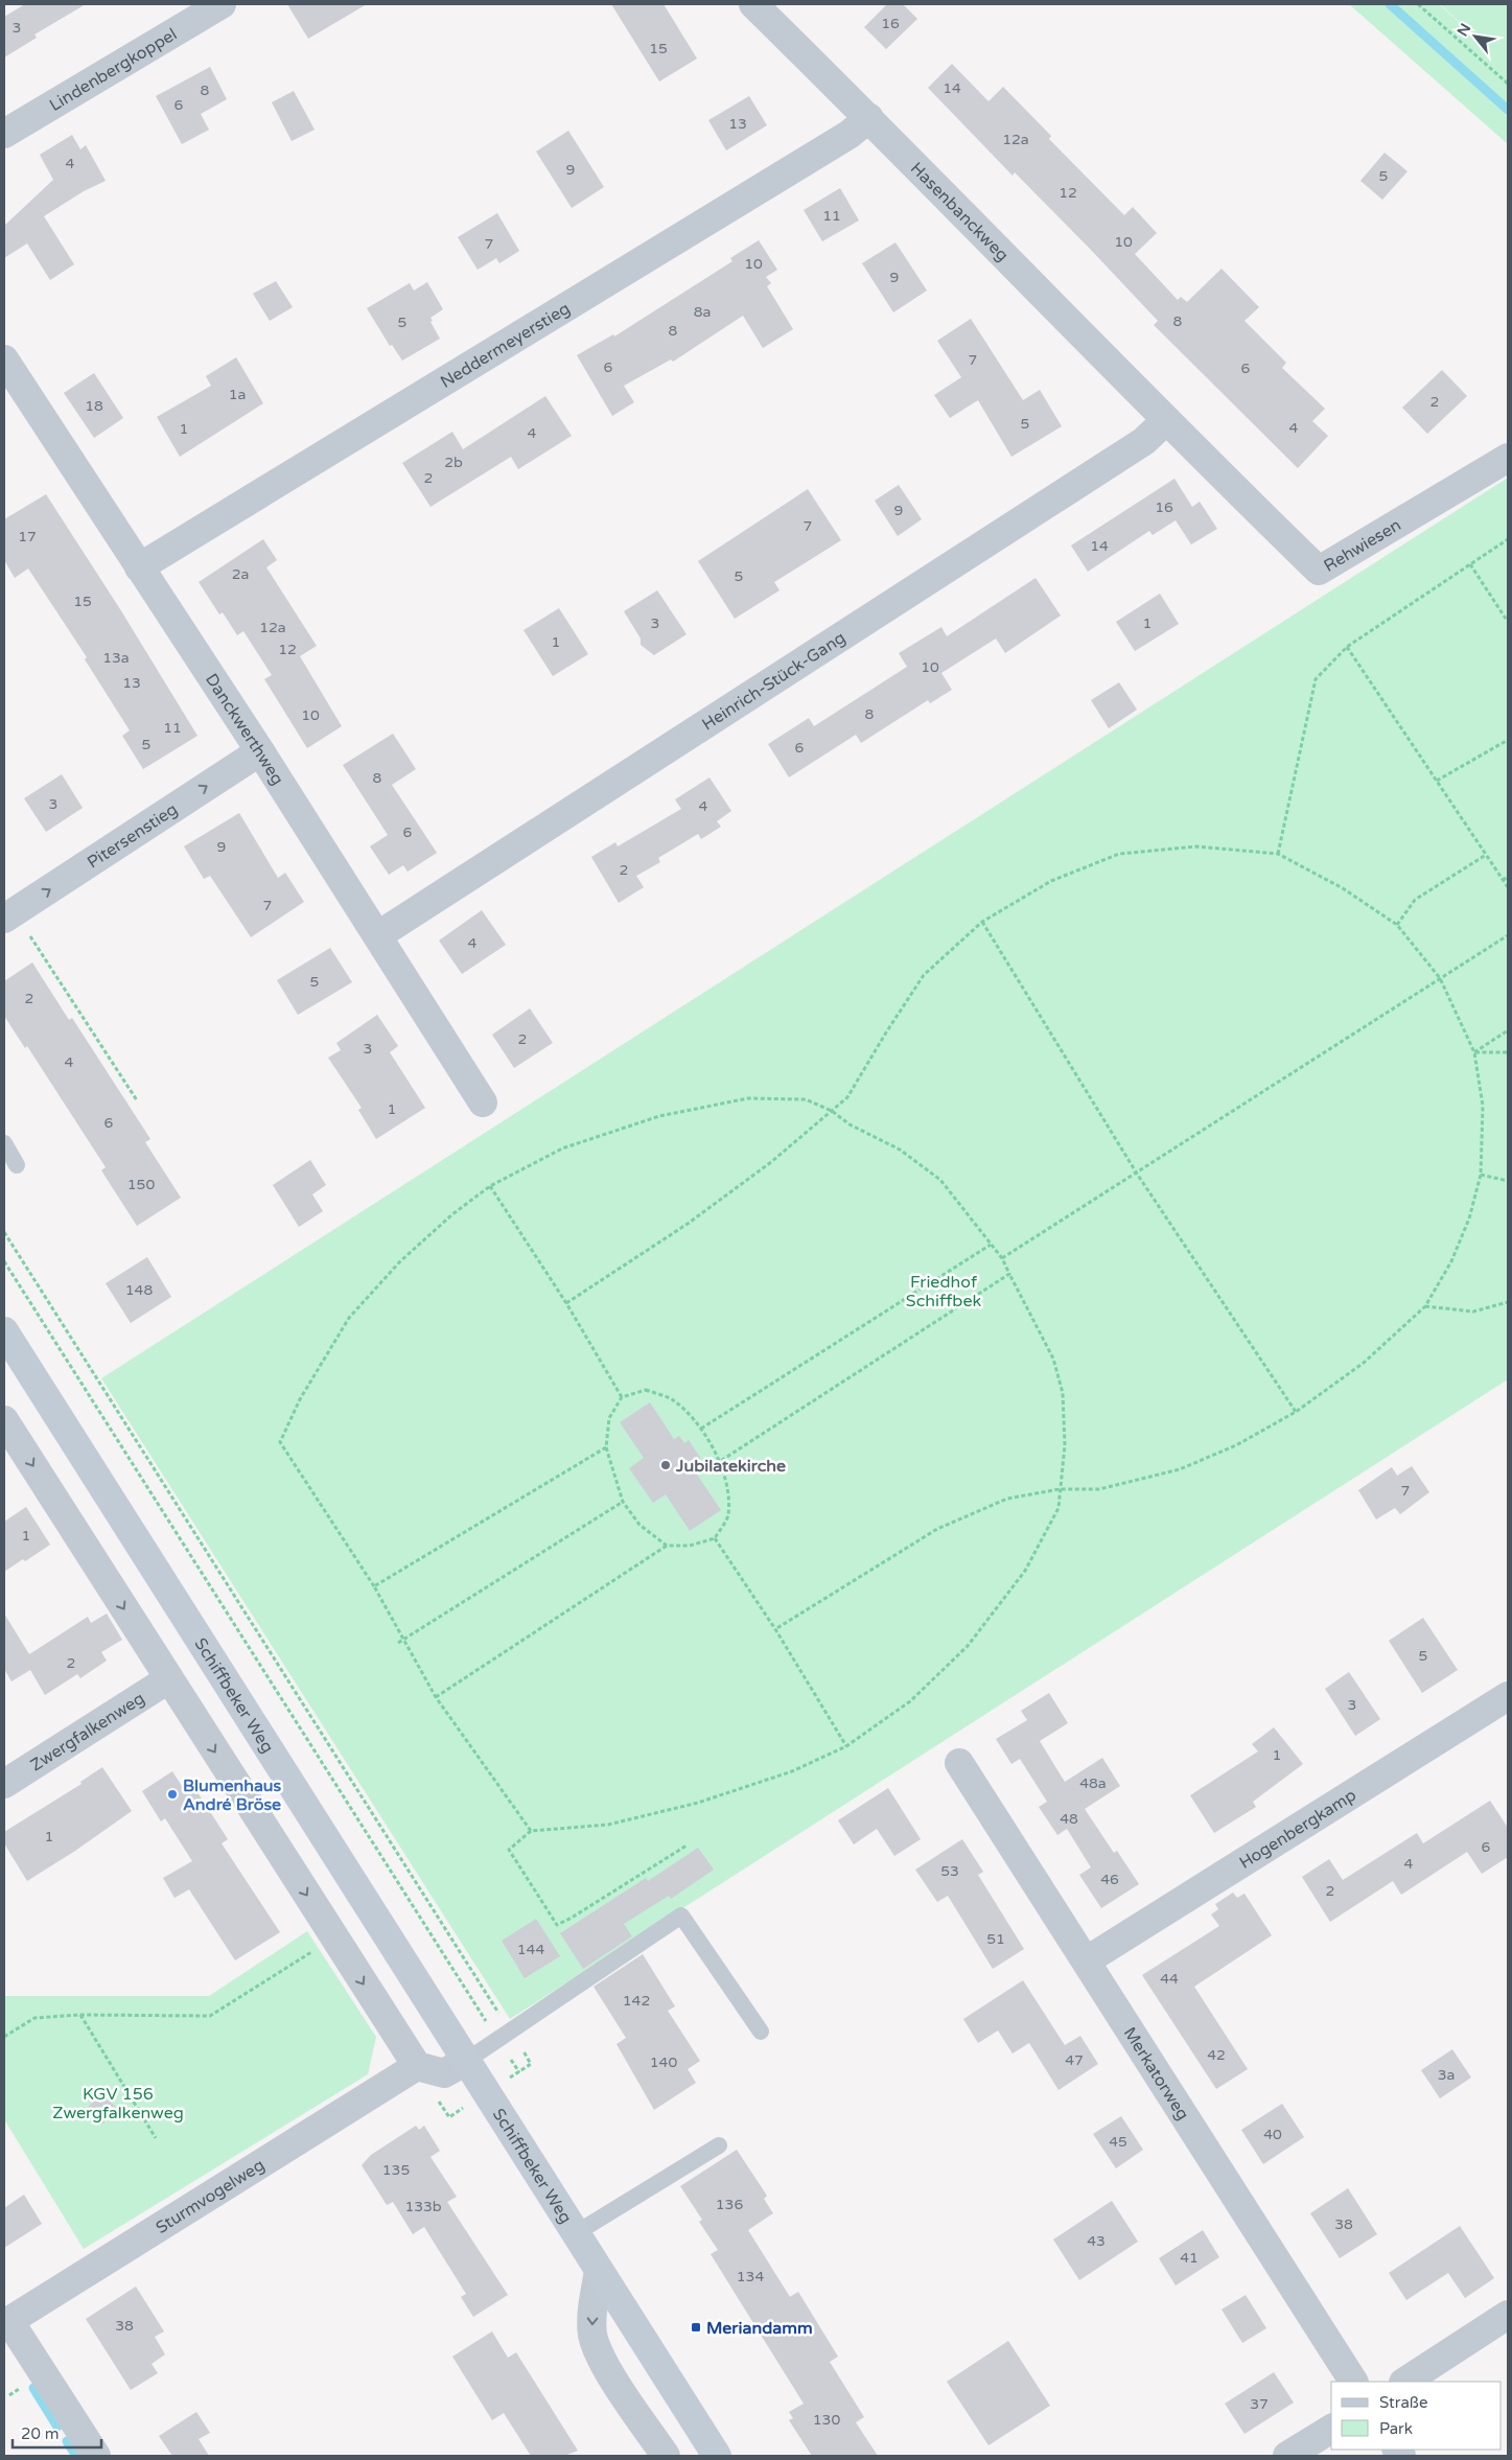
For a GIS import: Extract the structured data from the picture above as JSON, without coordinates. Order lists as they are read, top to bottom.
{
  "streets": {
    "main road": ["Schiffbeker Weg"],
    "street": [
      "Lindenbergkoppel",
      "Hasenbanckweg",
      "Neddermeyerstieg",
      "Rehwiesen",
      "Heinrich-Stück-Gang",
      "Danckwerthweg",
      "Pitersenstieg",
      "Zwergfalkenweg",
      "Hogenbergkamp",
      "Merkatorweg",
      "Sturmvogelweg"
    ]
  },
  "crossings": [
    ["Hasenbanckweg", "Neddermeyerstieg"],
    ["Hasenbanckweg", "Rehwiesen"],
    ["Hasenbanckweg", "Heinrich-Stück-Gang"],
    ["Neddermeyerstieg", "Danckwerthweg"],
    ["Rehwiesen", "Heinrich-Stück-Gang"],
    ["Heinrich-Stück-Gang", "Danckwerthweg"],
    ["Danckwerthweg", "Pitersenstieg"],
    ["Hogenbergkamp", "Merkatorweg"]
  ],
  "one_way": ["Pitersenstieg"],
  "parks": ["Friedhof Schiffbek", "KGV 156 Zwergfalkenweg"],
  "places": {
    "other": ["Jubilatekirche", "Blumenhaus André Bröse"],
    "transit": ["Meriandamm"]
  },
  "house_numbers": [
    "16",
    "3",
    "15",
    "14",
    "8",
    "6",
    "13",
    "12a",
    "4",
    "9",
    "5",
    "12",
    "11",
    "10",
    "7",
    "10",
    "9",
    "8a",
    "8",
    "5",
    "8",
    "7",
    "6",
    "6",
    "1a",
    "2",
    "18",
    "5",
    "4",
    "1",
    "4",
    "2b",
    "2",
    "16",
    "9",
    "7",
    "17",
    "14",
    "2a",
    "5",
    "15",
    "3",
    "1",
    "12a",
    "1",
    "12",
    "13a",
    "10",
    "13",
    "8",
    "10",
    "11",
    "5",
    "6",
    "8",
    "3",
    "4",
    "6",
    "9",
    "2",
    "7",
    "4",
    "5",
    "2",
    "2",
    "3",
    "4",
    "1",
    "6",
    "150",
    "148",
    "7",
    "1",
    "5",
    "2",
    "3",
    "1",
    "48a",
    "48",
    "1",
    "6",
    "4",
    "53",
    "46",
    "2",
    "51",
    "144",
    "44",
    "142",
    "42",
    "47",
    "140",
    "3a",
    "40",
    "45",
    "135",
    "136",
    "133b",
    "38",
    "43",
    "41",
    "134",
    "38",
    "37",
    "130"
  ],
  "legend": ["Straße", "Park"],
  "scale_bar": "20 m",
  "north": "top left"
}
